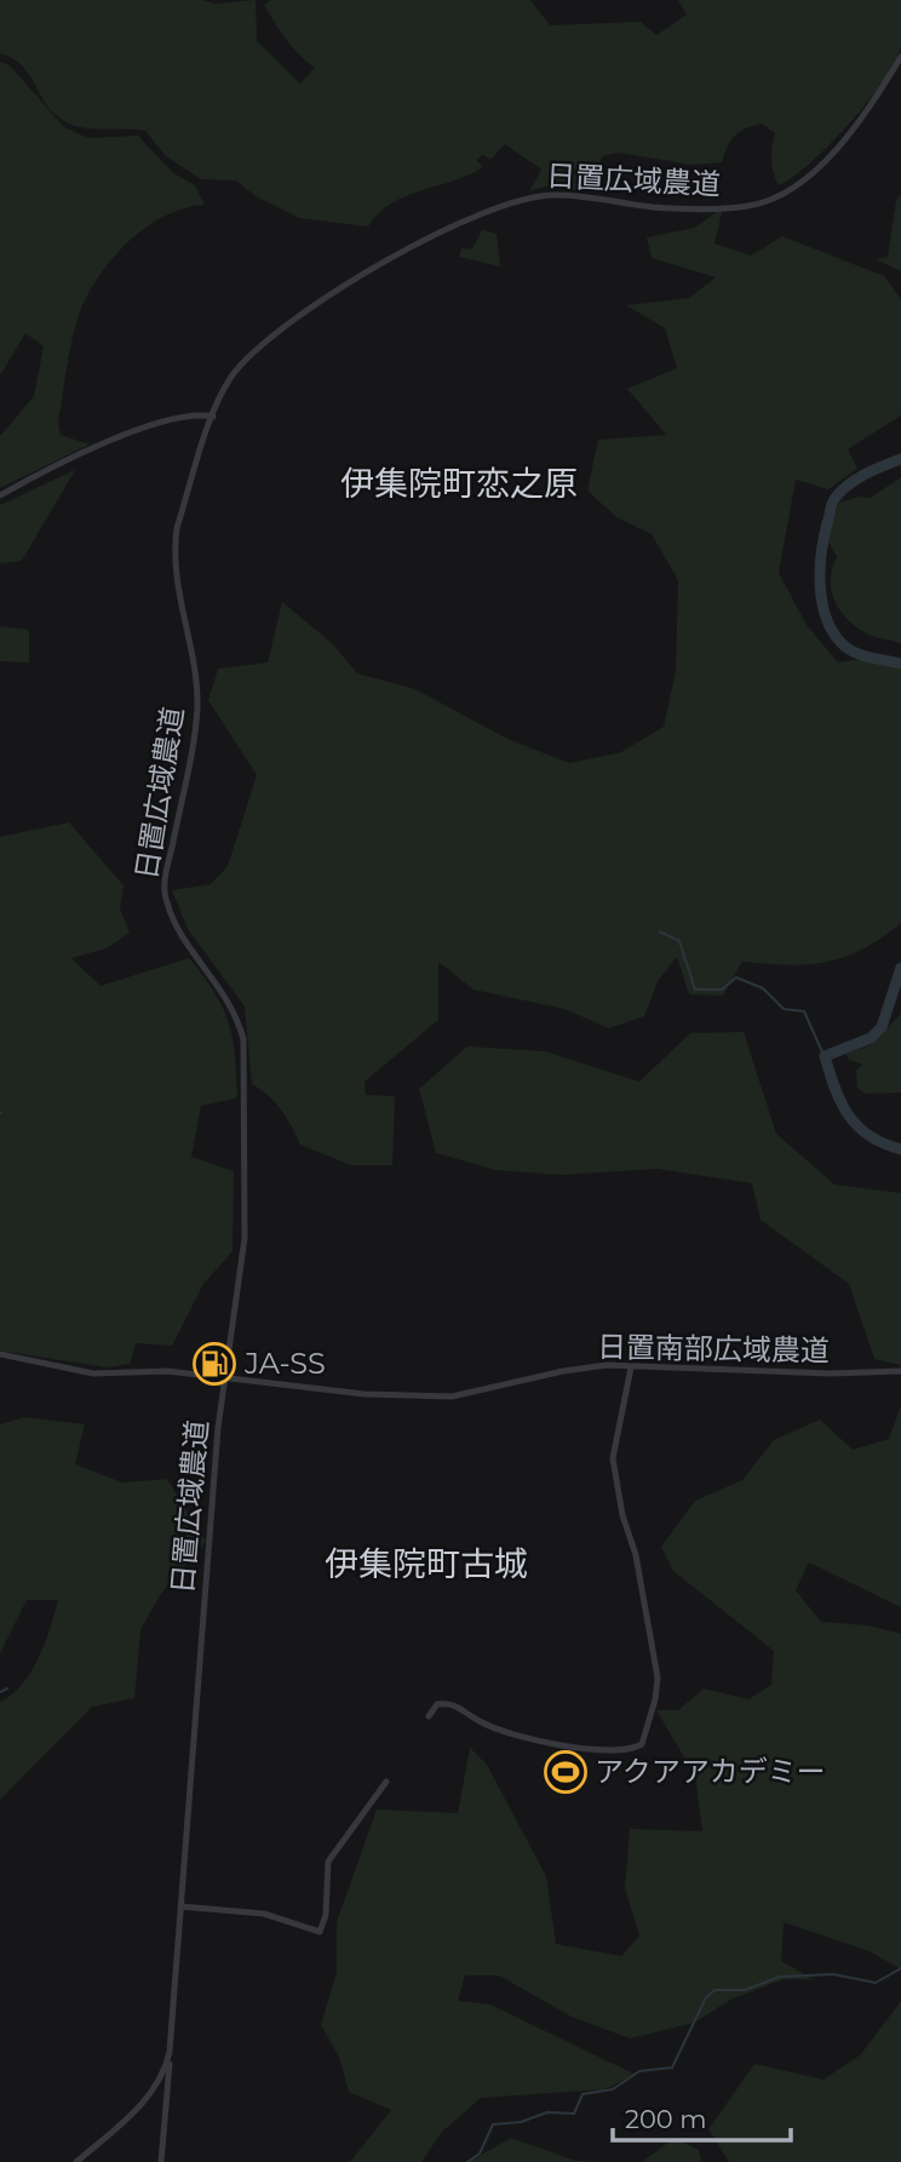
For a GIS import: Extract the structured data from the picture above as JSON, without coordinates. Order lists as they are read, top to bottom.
{
  "streets": {
    "street": ["日置広域農道", "日置南部広域農道"]
  },
  "crossings": [
    ["日置広域農道", "日置南部広域農道"]
  ],
  "districts": ["伊集院町恋之原", "伊集院町古城"],
  "places": {
    "fuel station": ["JA-SS"],
    "sports": ["アクアアカデミー"]
  },
  "scale_bar": "200 m"
}
